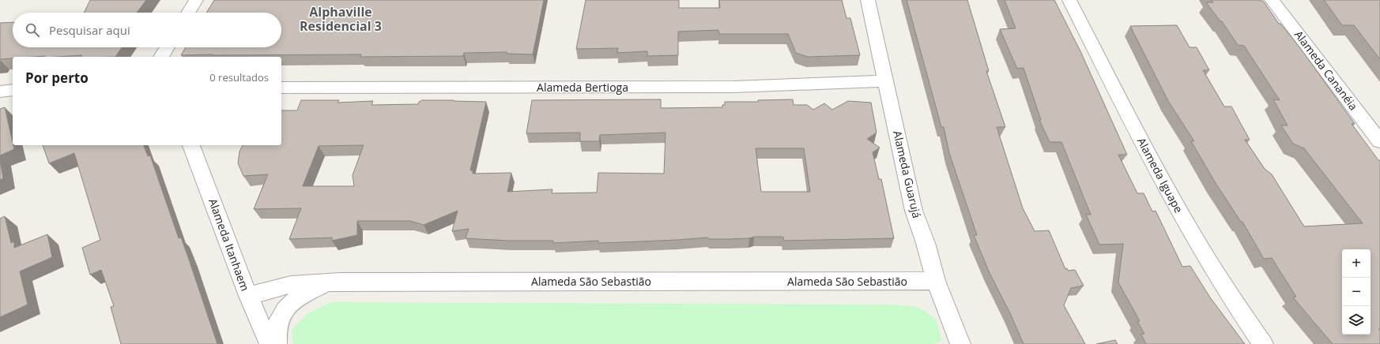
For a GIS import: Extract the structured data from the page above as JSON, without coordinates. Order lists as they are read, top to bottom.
{
  "streets": {
    "street": [
      "Alameda Cananéia",
      "Alameda Bertioga",
      "Alameda Guarujá",
      "Alameda Iguape",
      "Alameda Itanhaem",
      "Alameda São Sebastião"
    ]
  },
  "crossings": [
    ["Alameda Bertioga", "Alameda Guarujá"],
    ["Alameda Guarujá", "Alameda São Sebastião"],
    ["Alameda Itanhaem", "Alameda São Sebastião"]
  ],
  "districts": ["Alphaville Residencial 3"],
  "page": {
    "search": "Pesquisar aqui",
    "heading": ["Por perto", "0 resultados"],
    "map_buttons": ["+", "−"]
  }
}
